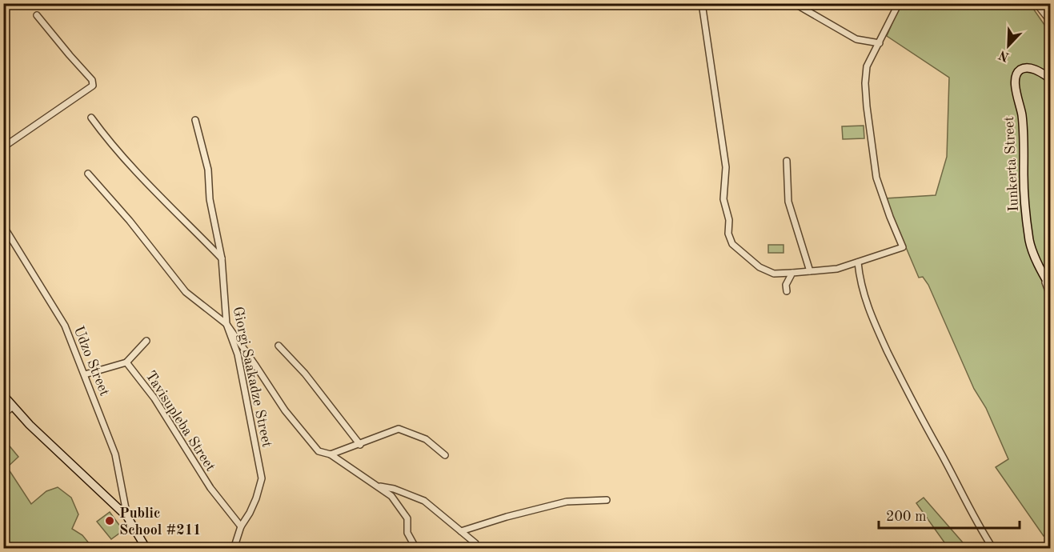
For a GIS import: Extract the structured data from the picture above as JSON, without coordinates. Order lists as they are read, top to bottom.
{
  "streets": {
    "main road": ["Iunkerta Street"],
    "street": ["Udzo Street", "Giorgi Saakadze Street", "Tavisupleba Street"]
  },
  "crossings": [
    ["Udzo Street", "Tavisupleba Street"],
    ["Giorgi Saakadze Street", "Tavisupleba Street"]
  ],
  "places": ["Public School #211"],
  "scale_bar": "200 m",
  "north": "bottom left"
}
